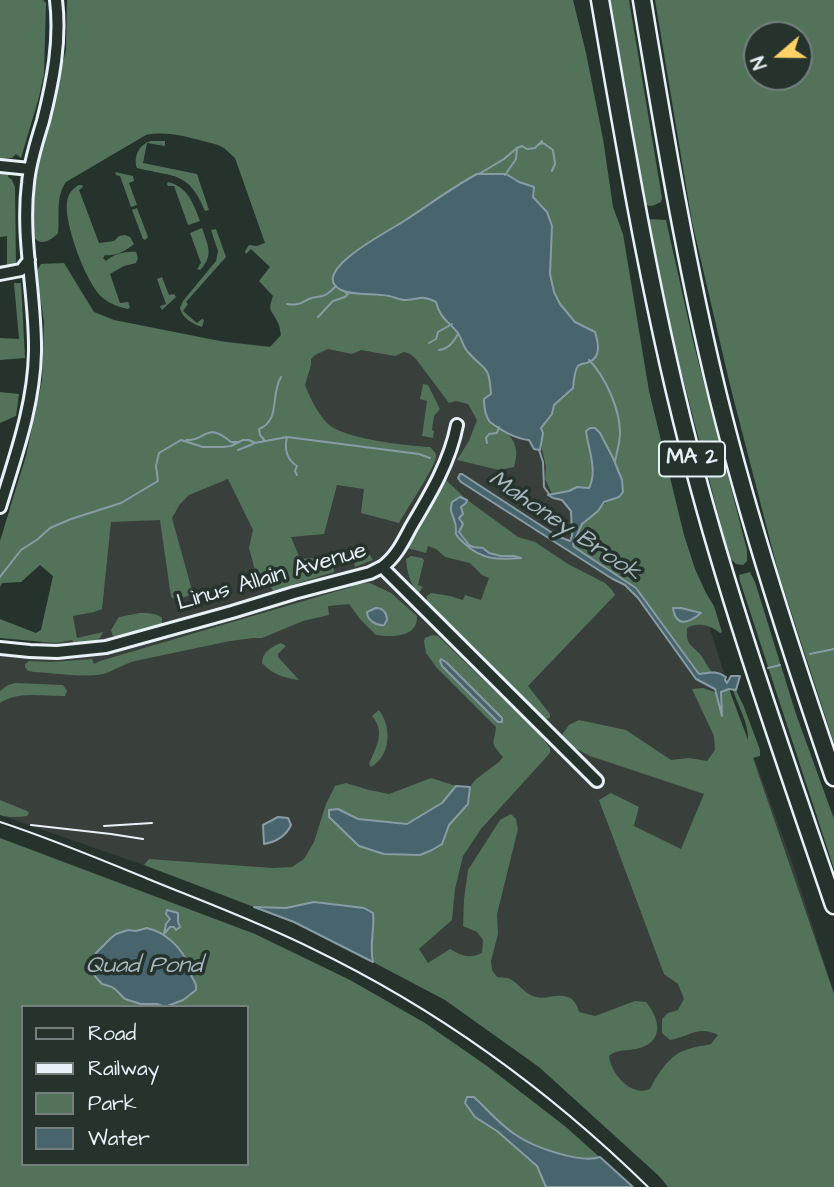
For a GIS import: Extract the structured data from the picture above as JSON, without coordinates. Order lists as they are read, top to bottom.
{
  "streets": {
    "highway": ["MA 2"],
    "street": ["Linus Allain Avenue"]
  },
  "water": ["Mahoney Brook", "Quad Pond"],
  "legend": [
    "Road",
    "Railway",
    "Park",
    "Water"
  ],
  "north": "left"
}
